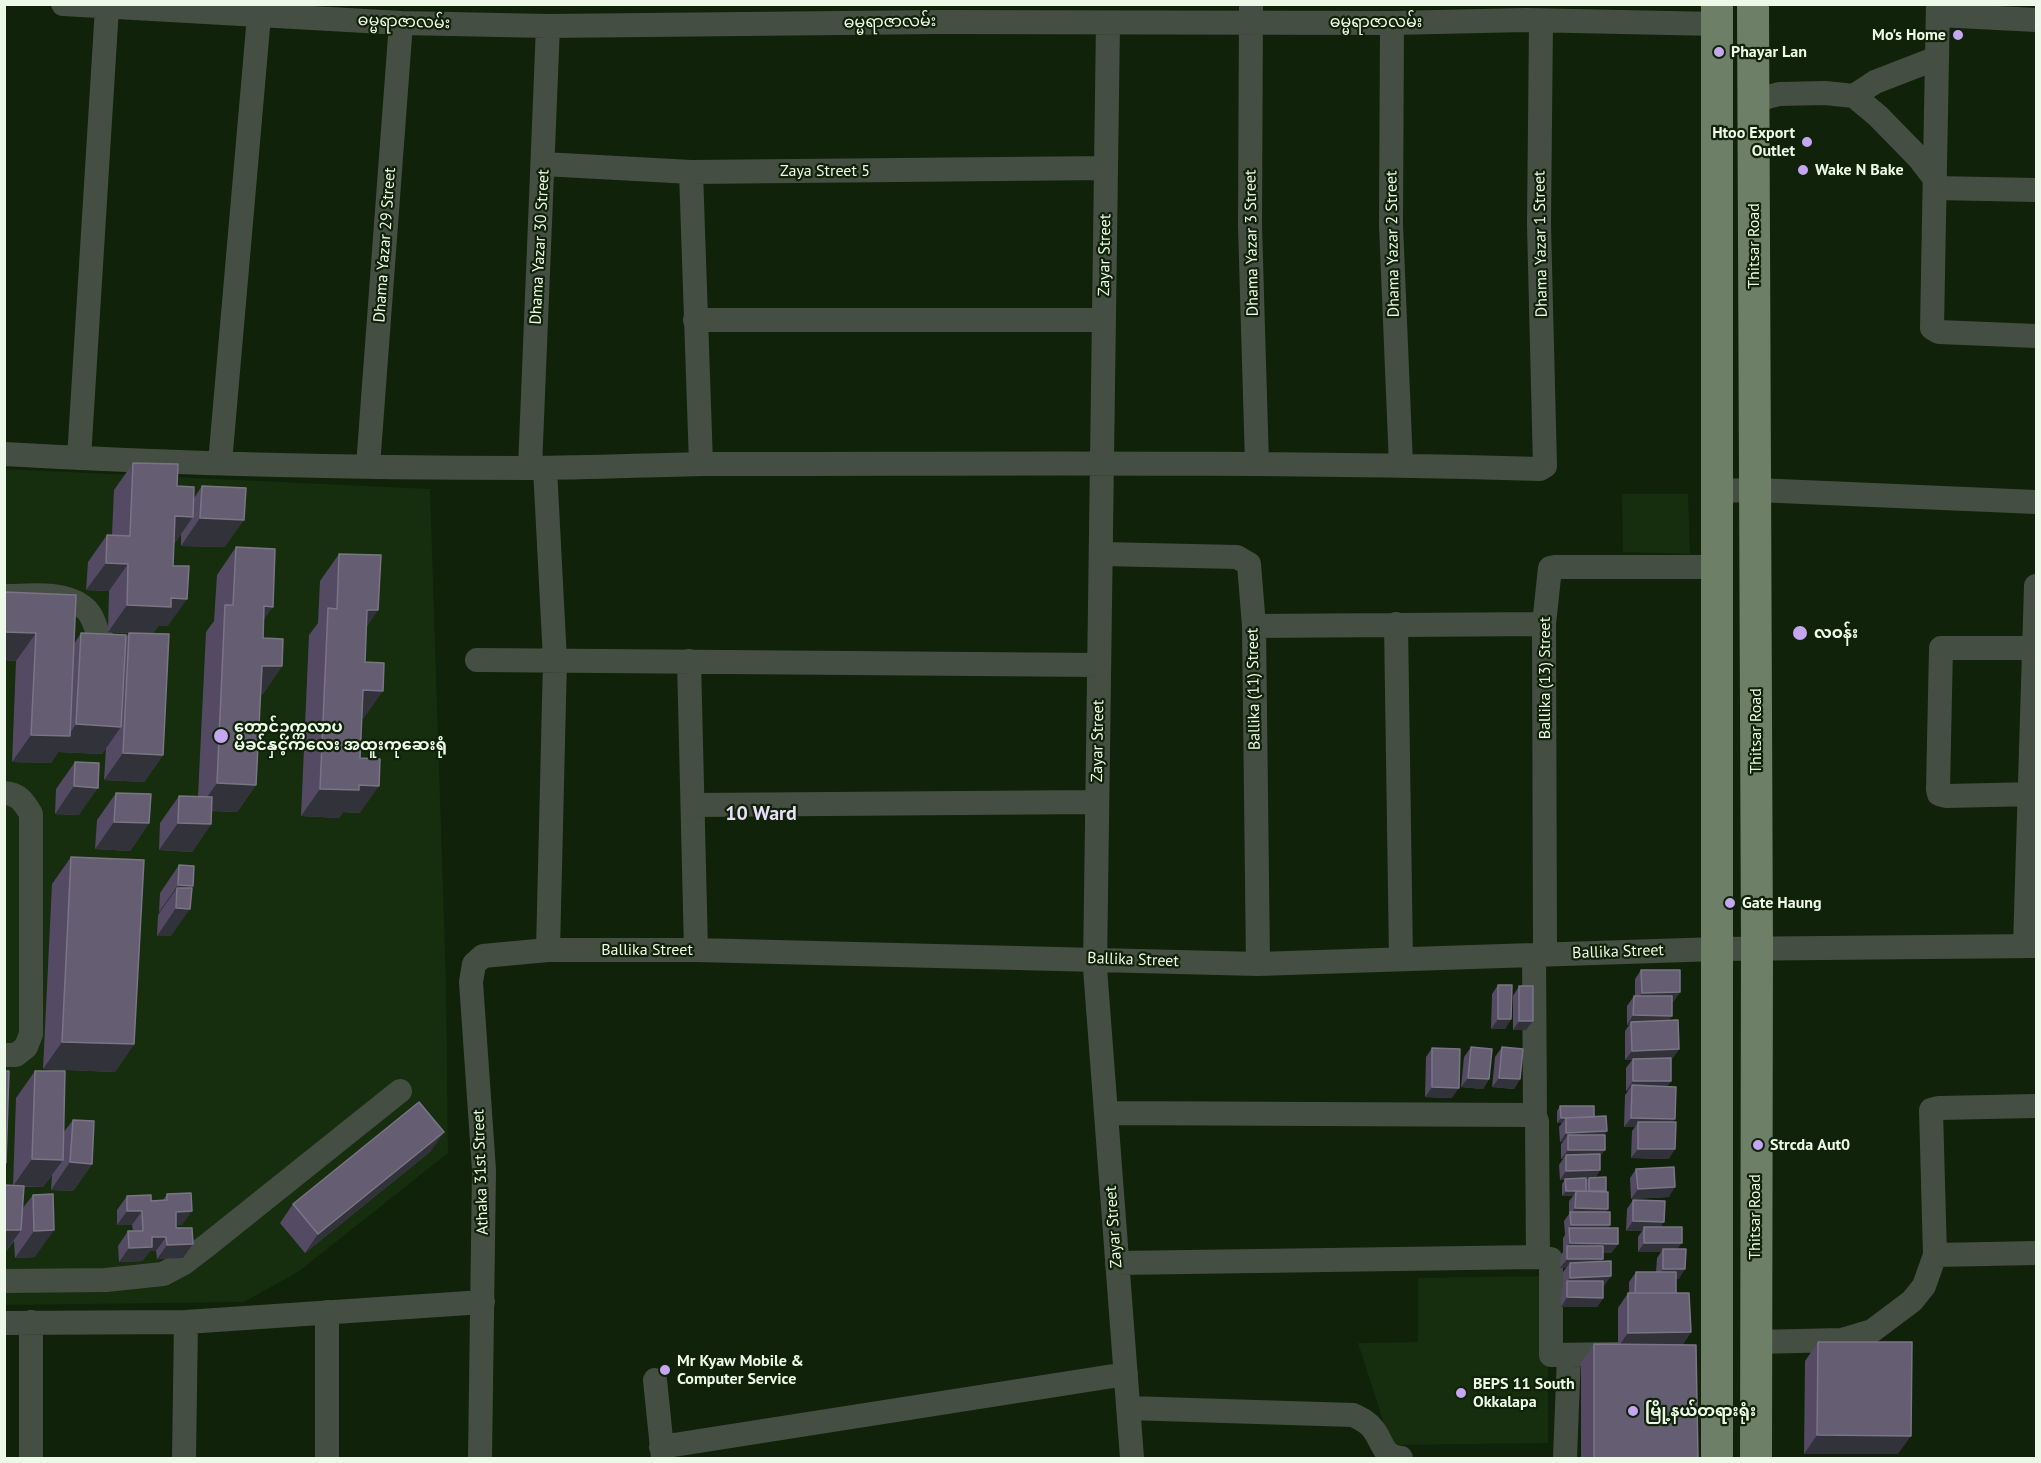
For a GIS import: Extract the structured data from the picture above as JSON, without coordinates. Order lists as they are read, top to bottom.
{
  "streets": {
    "main road": ["Thitsar Road"],
    "street": [
      "ဓမ္မရာဇာလမ်း",
      "Zaya Street 5",
      "Dhama Yazar 3 Street",
      "Dhama Yazar 2 Street",
      "Dhama Yazar 1 Street",
      "Dhama Yazar 29 Street",
      "Dhama Yazar 30 Street",
      "Zayar Street",
      "Ballika (13) Street",
      "Ballika (11) Street",
      "Ballika Street",
      "Athaka 31st Street"
    ]
  },
  "crossings": [
    ["ဓမ္မရာဇာလမ်း", "Dhama Yazar 3 Street"],
    ["ဓမ္မရာဇာလမ်း", "Dhama Yazar 2 Street"],
    ["ဓမ္မရာဇာလမ်း", "Dhama Yazar 1 Street"],
    ["ဓမ္မရာဇာလမ်း", "Dhama Yazar 29 Street"],
    ["ဓမ္မရာဇာလမ်း", "Dhama Yazar 30 Street"],
    ["ဓမ္မရာဇာလမ်း", "Zayar Street"],
    ["Zaya Street 5", "Dhama Yazar 30 Street"],
    ["Zaya Street 5", "Zayar Street"],
    ["Dhama Yazar 2 Street", "Dhama Yazar 1 Street"],
    ["Thitsar Road", "Ballika Street"],
    ["Dhama Yazar 30 Street", "Ballika Street"],
    ["Dhama Yazar 30 Street", "Athaka 31st Street"],
    ["Zayar Street", "Ballika (11) Street"],
    ["Zayar Street", "Ballika Street"],
    ["Ballika (13) Street", "Ballika Street"],
    ["Ballika (11) Street", "Ballika Street"],
    ["Ballika Street", "Athaka 31st Street"]
  ],
  "districts": ["10 Ward"],
  "places": [
    "Mo's Home",
    "Phayar Lan",
    "Htoo Export Outlet",
    "Wake N Bake",
    "လဝန်း",
    "တောင်ဥက္ကလာပ မိခင်နှင့်ကလေး အထူးကုဆေးရုံ",
    "Gate Haung",
    "Strcda Aut0",
    "Mr Kyaw Mobile & Computer Service",
    "BEPS 11 South Okkalapa",
    "မြို့နယ်တရားရုံး"
  ]
}
